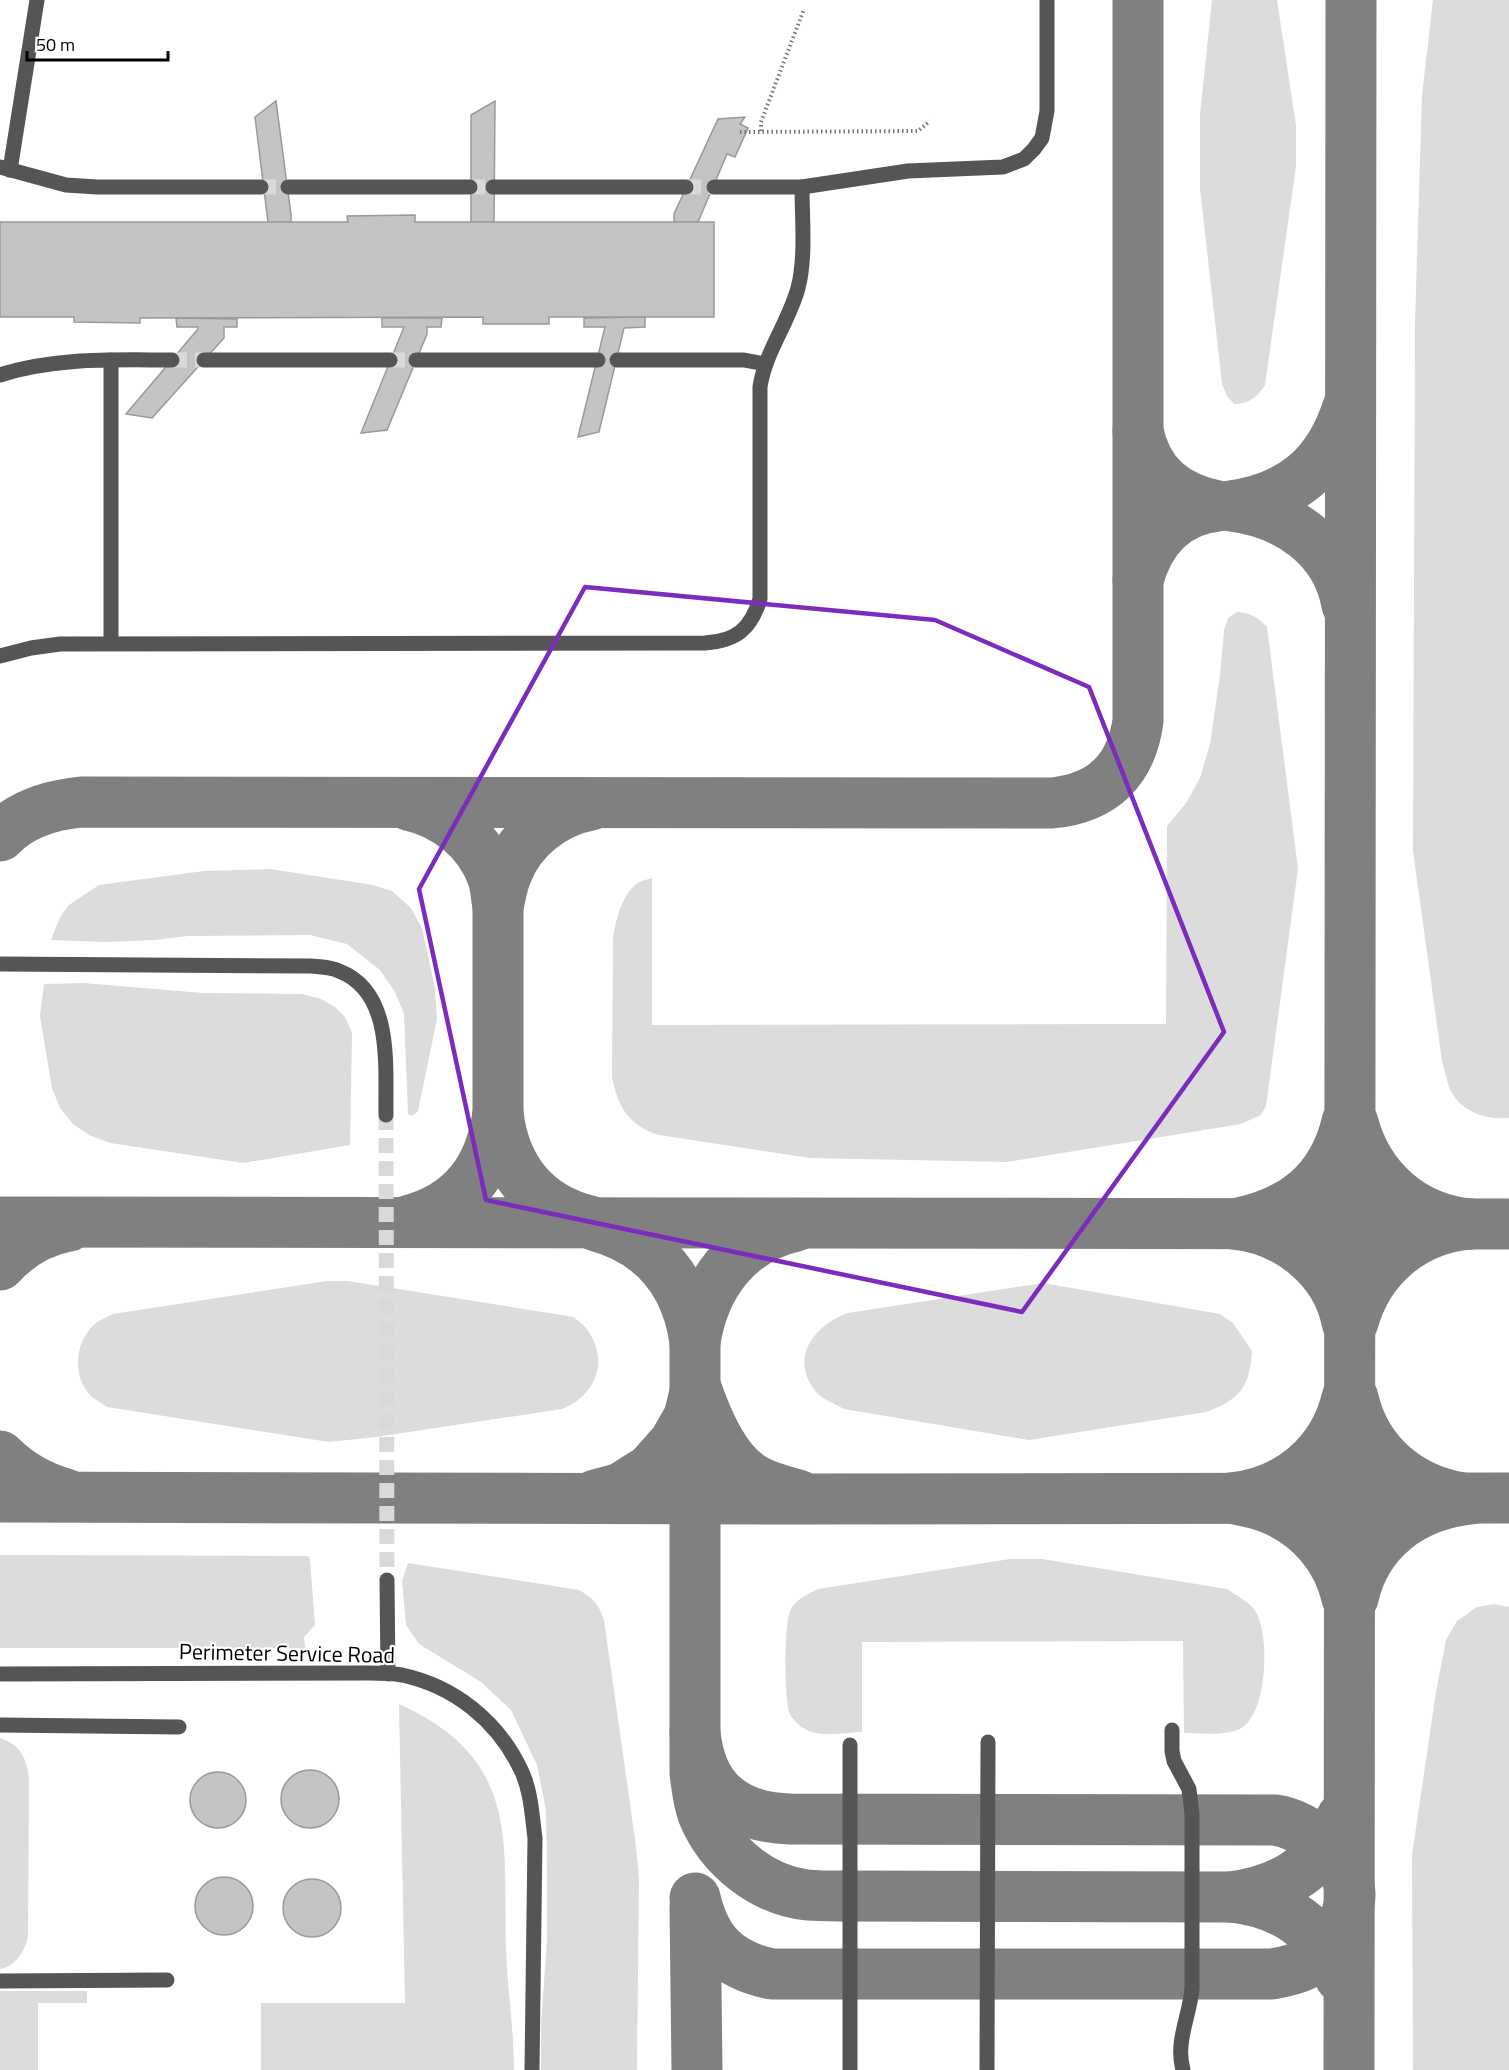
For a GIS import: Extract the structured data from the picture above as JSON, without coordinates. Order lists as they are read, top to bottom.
{
  "streets": {
    "lane": ["Perimeter Service Road"]
  },
  "scale_bar": "50 m"
}
